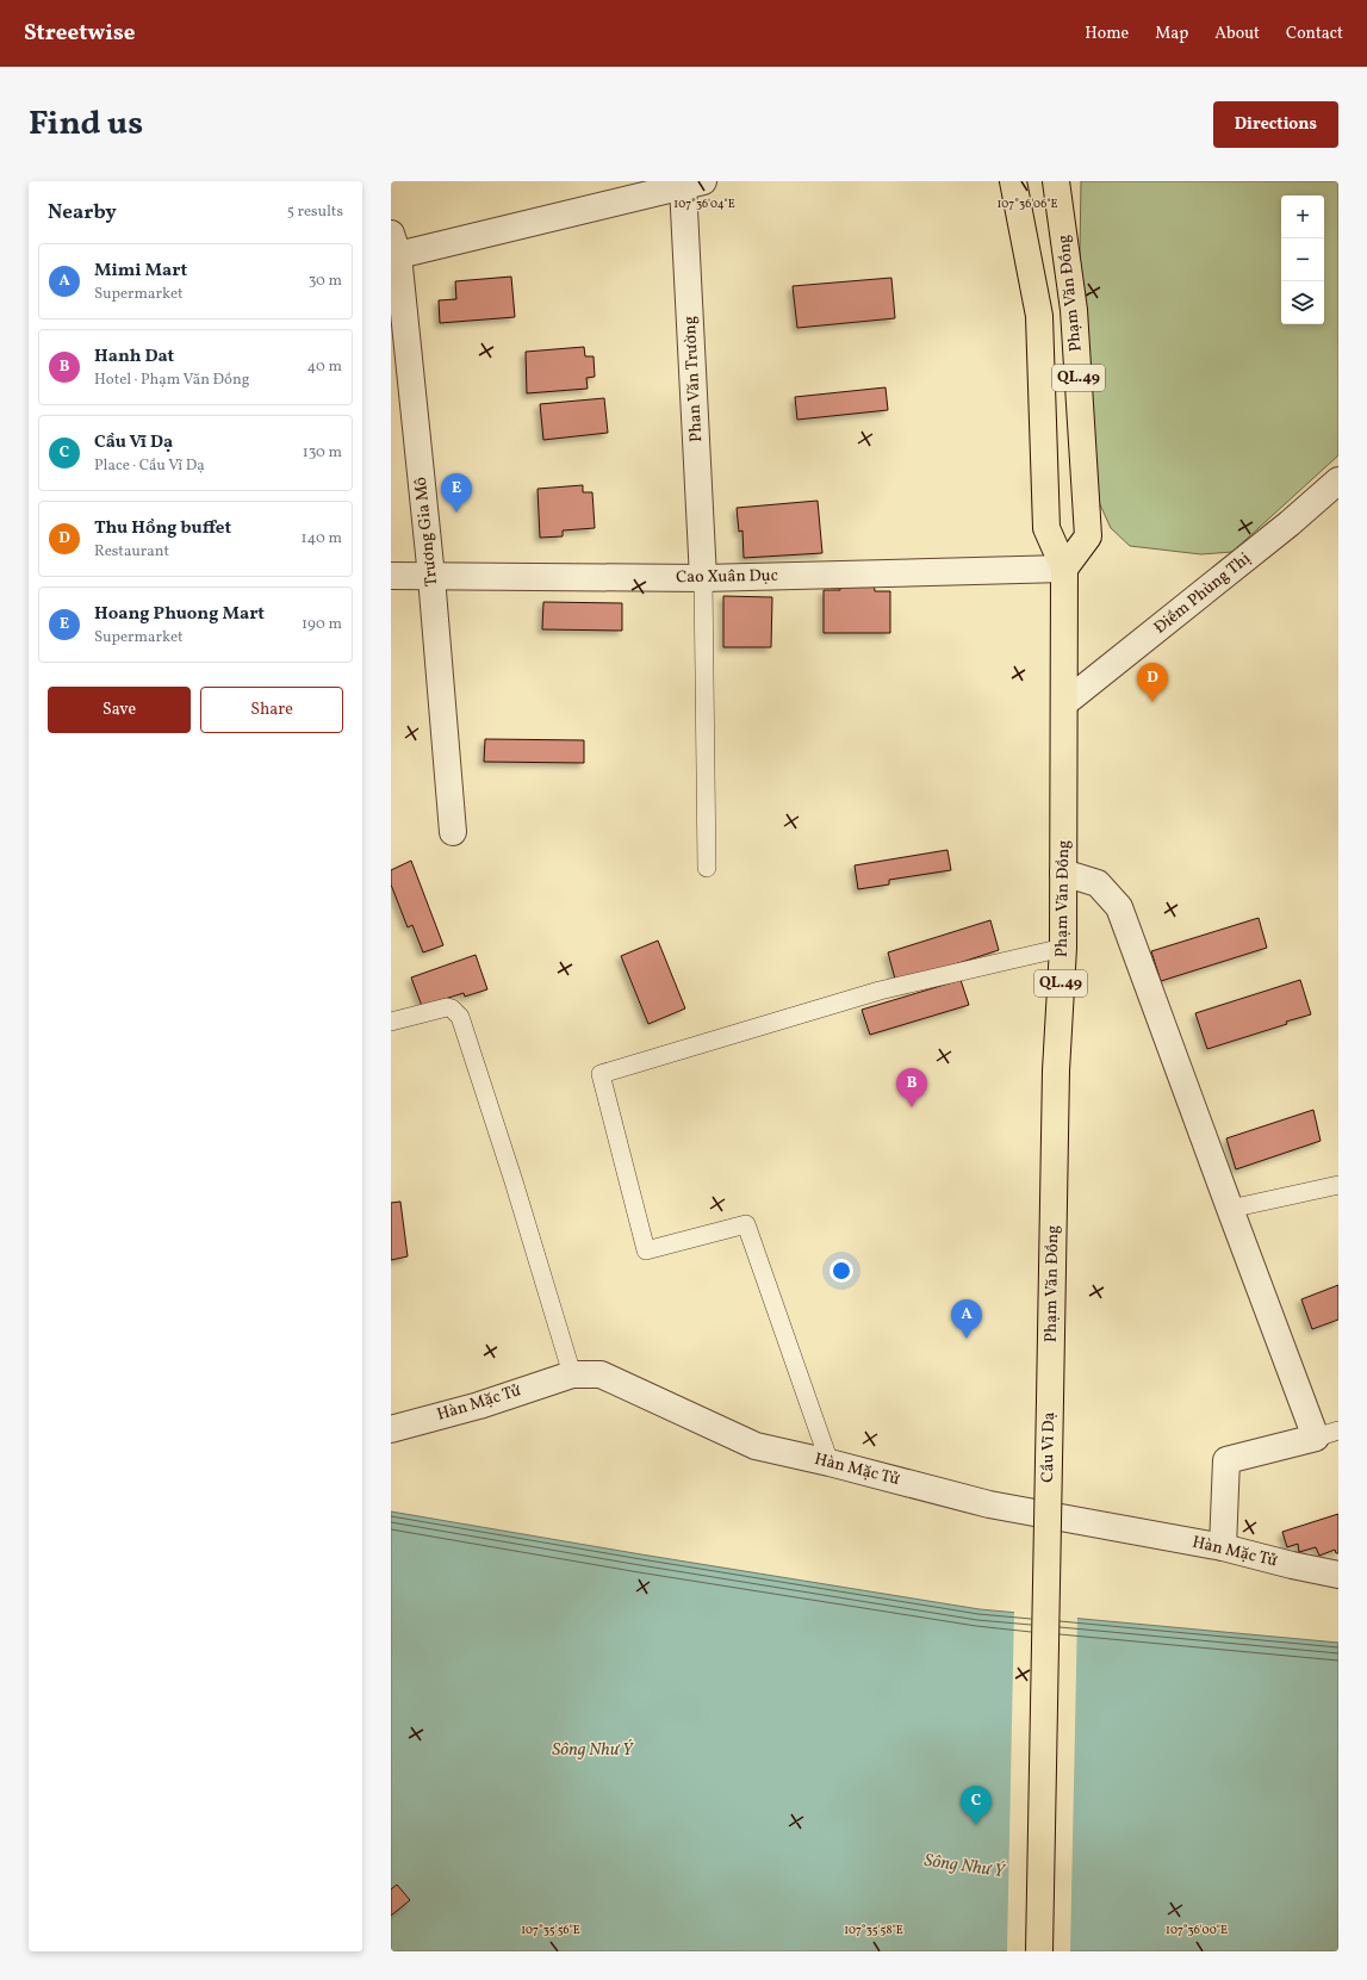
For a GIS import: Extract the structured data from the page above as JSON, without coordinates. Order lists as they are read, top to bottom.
{
  "streets": {
    "main road": ["Phạm Văn Đồng", "QL.49", "Cầu Vĩ Dạ"],
    "street": [
      "Phan Văn Trường",
      "Trương Gia Mô",
      "Cao Xuân Dục",
      "Điềm Phùng Thị",
      "Hàn Mặc Tử"
    ]
  },
  "crossings": [
    ["Phạm Văn Đồng", "Cao Xuân Dục"],
    ["Phạm Văn Đồng", "Điềm Phùng Thị"],
    ["Phạm Văn Đồng", "Cầu Vĩ Dạ"],
    ["Phan Văn Trường", "Cao Xuân Dục"],
    ["Trương Gia Mô", "Cao Xuân Dục"]
  ],
  "water": ["Sông Như Ý"],
  "page": {
    "header": "Streetwise",
    "nav": [
      "Home",
      "Map",
      "About",
      "Contact"
    ],
    "title": "Find us",
    "buttons": [
      "Directions",
      ["Save", "Share"]
    ],
    "heading": ["Nearby", "5 results"],
    "map_buttons": ["+", "−"],
    "list": [
      {
        "mark": "A",
        "name": "Mimi Mart",
        "note": "Supermarket",
        "value": "30 m"
      },
      {
        "mark": "B",
        "name": "Hanh Dat",
        "note": "Hotel · Phạm Văn Đồng",
        "value": "40 m"
      },
      {
        "mark": "C",
        "name": "Cầu Vĩ Dạ",
        "note": "Place · Cầu Vĩ Dạ",
        "value": "130 m"
      },
      {
        "mark": "D",
        "name": "Thu Hồng buffet",
        "note": "Restaurant",
        "value": "140 m"
      },
      {
        "mark": "E",
        "name": "Hoang Phuong Mart",
        "note": "Supermarket",
        "value": "190 m"
      }
    ],
    "pins": [
      "E",
      "D",
      "B",
      "A",
      "C"
    ]
  },
  "coordinates": [
    "107°36'04\"E",
    "107°36'06\"E",
    "107°35'56\"E",
    "107°35'58\"E",
    "107°36'00\"E"
  ]
}
